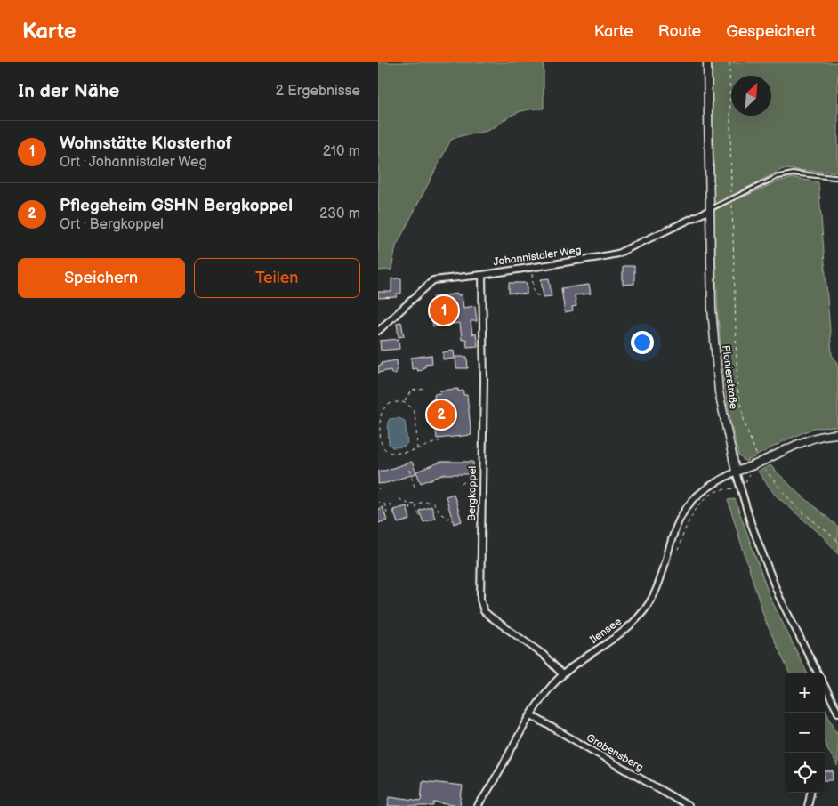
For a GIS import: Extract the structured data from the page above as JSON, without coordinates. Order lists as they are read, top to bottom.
{
  "streets": {
    "street": [
      "Johannistaler Weg",
      "Pionierstraße",
      "Bergkoppel",
      "Ilensee",
      "Grabensberg"
    ]
  },
  "crossings": [
    ["Johannistaler Weg", "Pionierstraße"],
    ["Johannistaler Weg", "Bergkoppel"],
    ["Pionierstraße", "Ilensee"],
    ["Bergkoppel", "Ilensee"],
    ["Ilensee", "Grabensberg"]
  ],
  "north": "top right",
  "page": {
    "header": "Karte",
    "nav": ["Karte", "Route", "Gespeichert"],
    "heading": ["In der Nähe", "2 Ergebnisse"],
    "list": [
      {
        "mark": "1",
        "name": "Wohnstätte Klosterhof",
        "note": "Ort · Johannistaler Weg",
        "value": "210 m"
      },
      {
        "mark": "2",
        "name": "Pflegeheim GSHN Bergkoppel",
        "note": "Ort · Bergkoppel",
        "value": "230 m"
      }
    ],
    "buttons": ["Speichern", "Teilen"],
    "pins": ["1", "2"],
    "map_buttons": ["+", "−"]
  }
}
